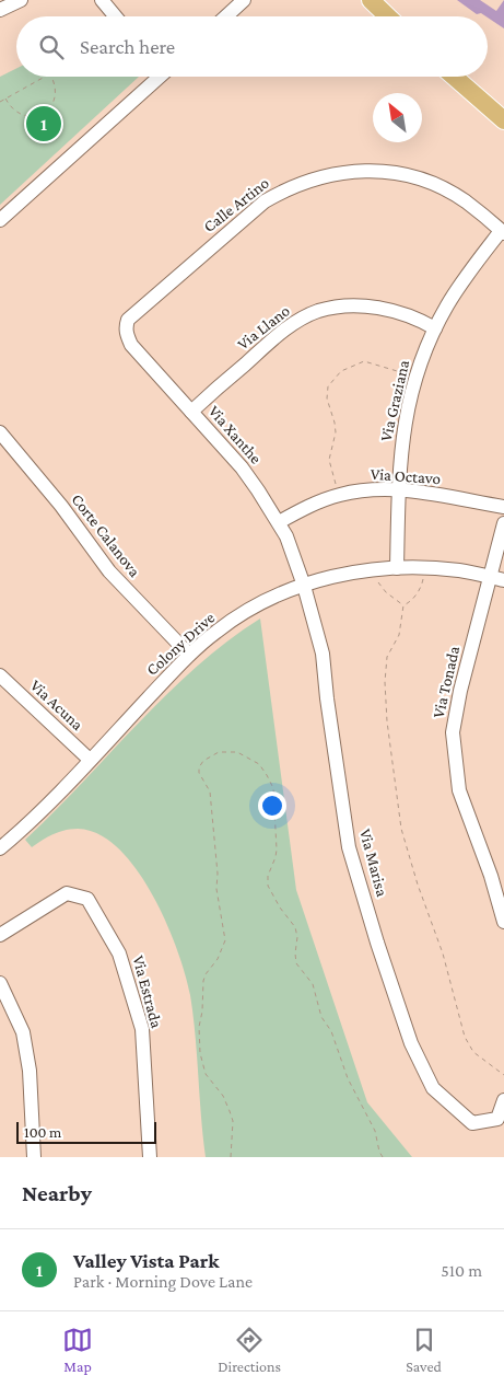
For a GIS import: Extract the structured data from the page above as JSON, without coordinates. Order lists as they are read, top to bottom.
{
  "streets": {
    "street": [
      "Calle Artino",
      "Via Llano",
      "Via Graziana",
      "Via Xanthe",
      "Via Octavo",
      "Corte Calanova",
      "Colony Drive",
      "Via Tonada",
      "Via Acuna",
      "Via Marisa",
      "Via Estrada"
    ]
  },
  "crossings": [
    ["Calle Artino", "Via Graziana"],
    ["Calle Artino", "Via Xanthe"],
    ["Via Llano", "Via Graziana"],
    ["Via Llano", "Via Xanthe"],
    ["Via Graziana", "Via Octavo"],
    ["Via Graziana", "Colony Drive"],
    ["Via Xanthe", "Via Octavo"],
    ["Via Xanthe", "Colony Drive"],
    ["Via Xanthe", "Via Marisa"],
    ["Corte Calanova", "Colony Drive"],
    ["Colony Drive", "Via Tonada"],
    ["Colony Drive", "Via Acuna"],
    ["Colony Drive", "Via Marisa"]
  ],
  "scale_bar": "100 m",
  "north": "top left",
  "page": {
    "search": "Search here",
    "pins": "1",
    "scale": "100 m",
    "heading": "Nearby",
    "list": [
      {
        "mark": "1",
        "name": "Valley Vista Park",
        "note": "Park · Morning Dove Lane",
        "value": "510 m"
      }
    ],
    "nav": ["Map", "Directions", "Saved"]
  }
}
